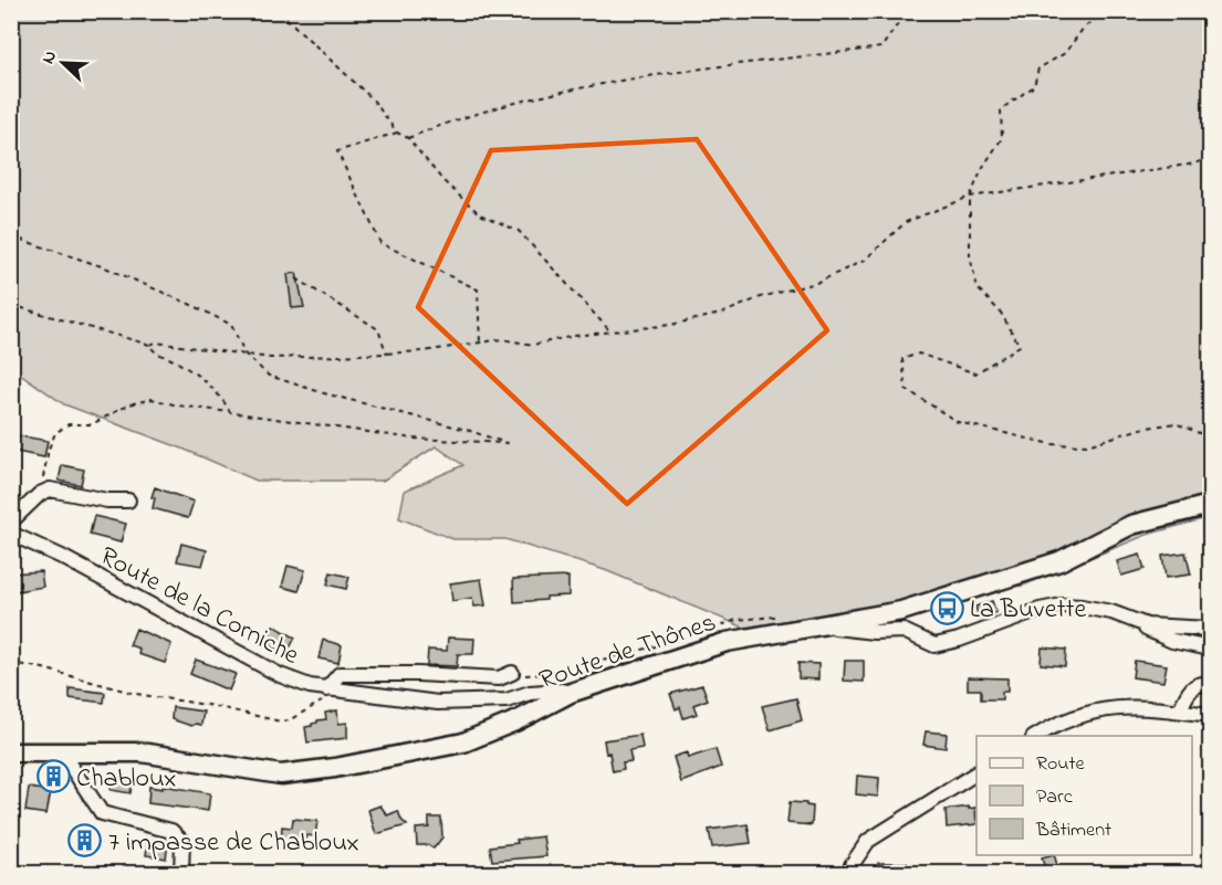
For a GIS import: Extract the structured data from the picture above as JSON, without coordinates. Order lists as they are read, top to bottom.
{
  "streets": {
    "main road": ["Route de Thônes"],
    "street": ["Route de la Corniche"]
  },
  "crossings": [
    ["Route de la Corniche", "Route de Thônes"]
  ],
  "places": {
    "bus stop": ["La Buvette"],
    "building": ["Chabloux", "7 impasse de Chabloux"]
  },
  "legend": ["Route", "Parc", "Bâtiment"],
  "north": "top left"
}
